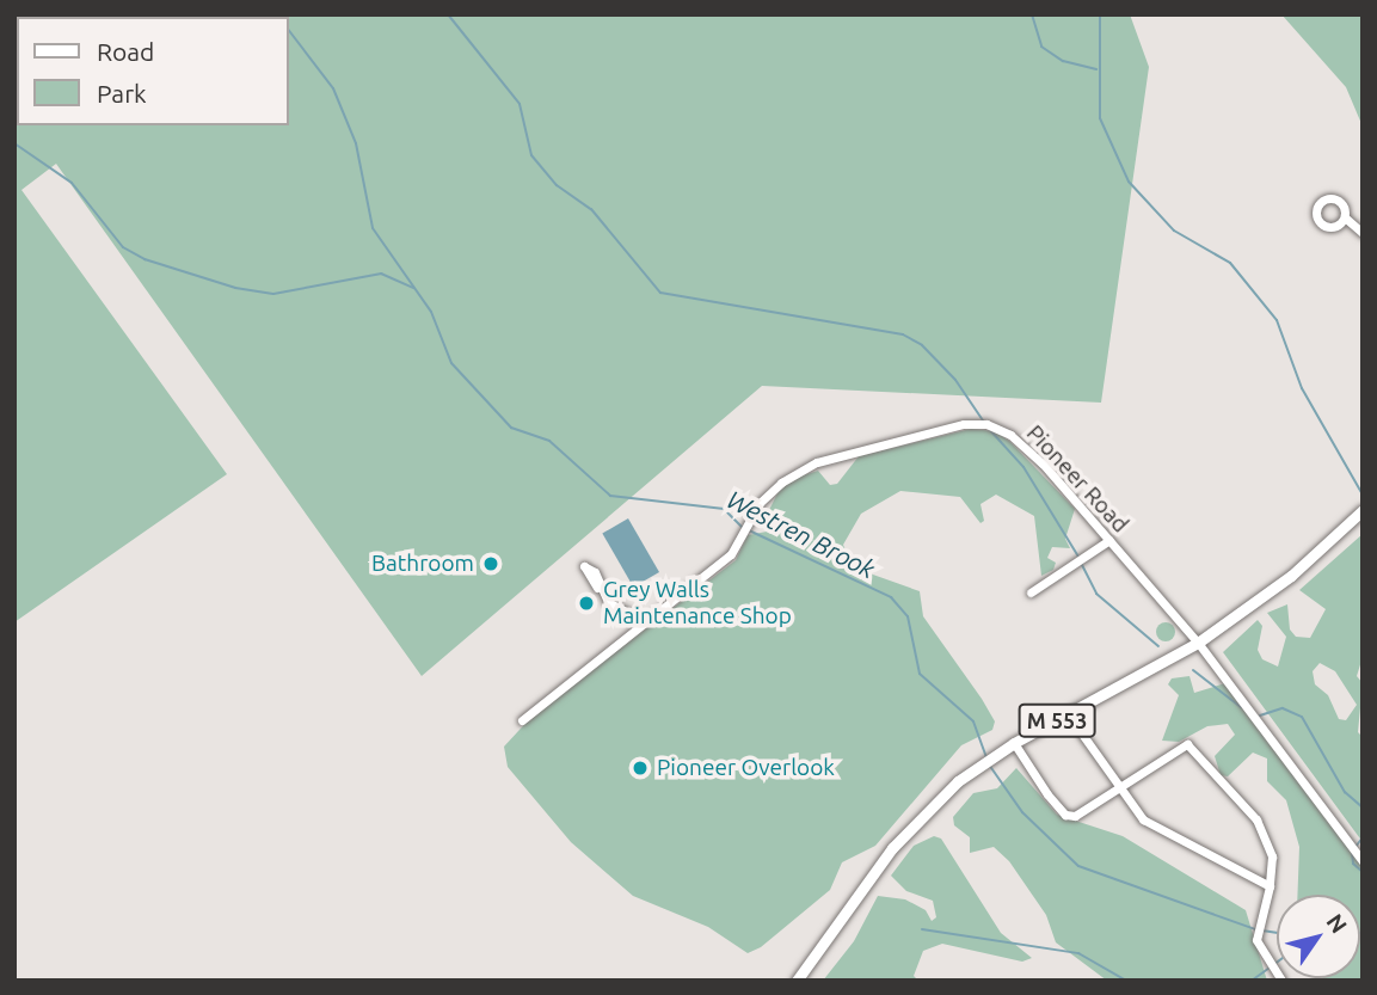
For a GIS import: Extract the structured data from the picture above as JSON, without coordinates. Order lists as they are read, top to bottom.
{
  "streets": {
    "main road": ["M 553"],
    "street": ["Pioneer Road"]
  },
  "crossings": [
    ["Pioneer Road", "M 553"]
  ],
  "water": ["Westren Brook"],
  "places": ["Bathroom", "Grey Walls Maintenance Shop", "Pioneer Overlook"],
  "legend": ["Road", "Park"],
  "north": "top right"
}
